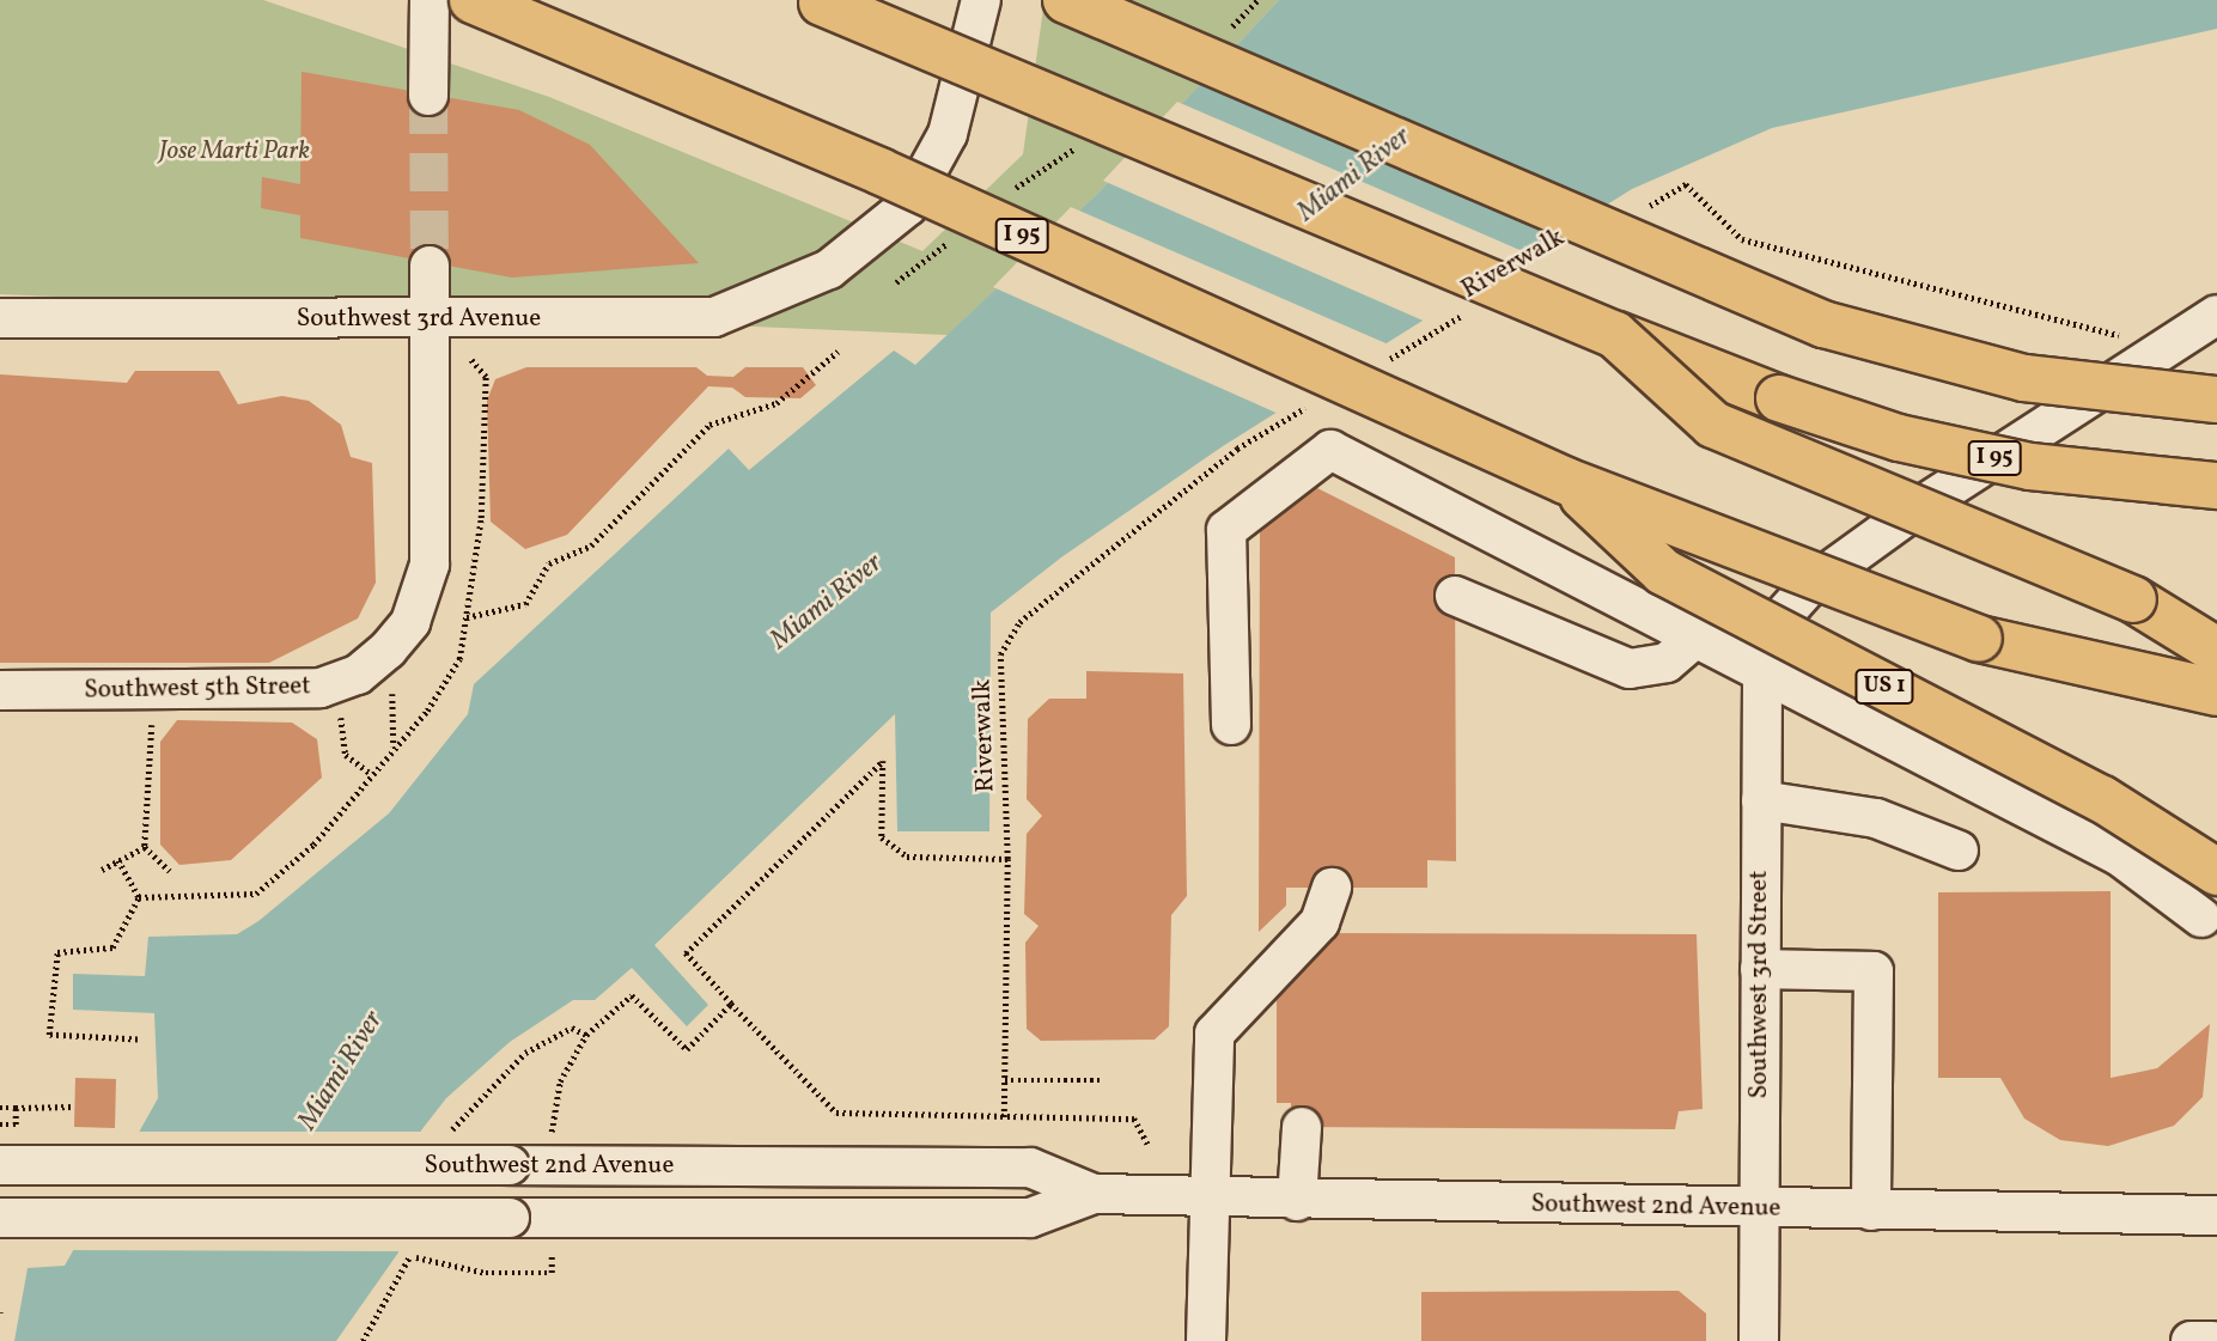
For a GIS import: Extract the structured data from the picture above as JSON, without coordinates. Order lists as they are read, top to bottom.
{
  "streets": {
    "highway": ["I 95", "US 1"],
    "street": [
      "Southwest 3rd Avenue",
      "Southwest 5th Street",
      "Southwest 3rd Street",
      "Southwest 2nd Avenue"
    ],
    "path": ["Riverwalk"]
  },
  "crossings": [
    ["I 95", "US 1"],
    ["Southwest 3rd Avenue", "Southwest 5th Street"],
    ["Southwest 3rd Street", "Southwest 2nd Avenue"]
  ],
  "water": ["Miami River"],
  "parks": ["Jose Marti Park"]
}
